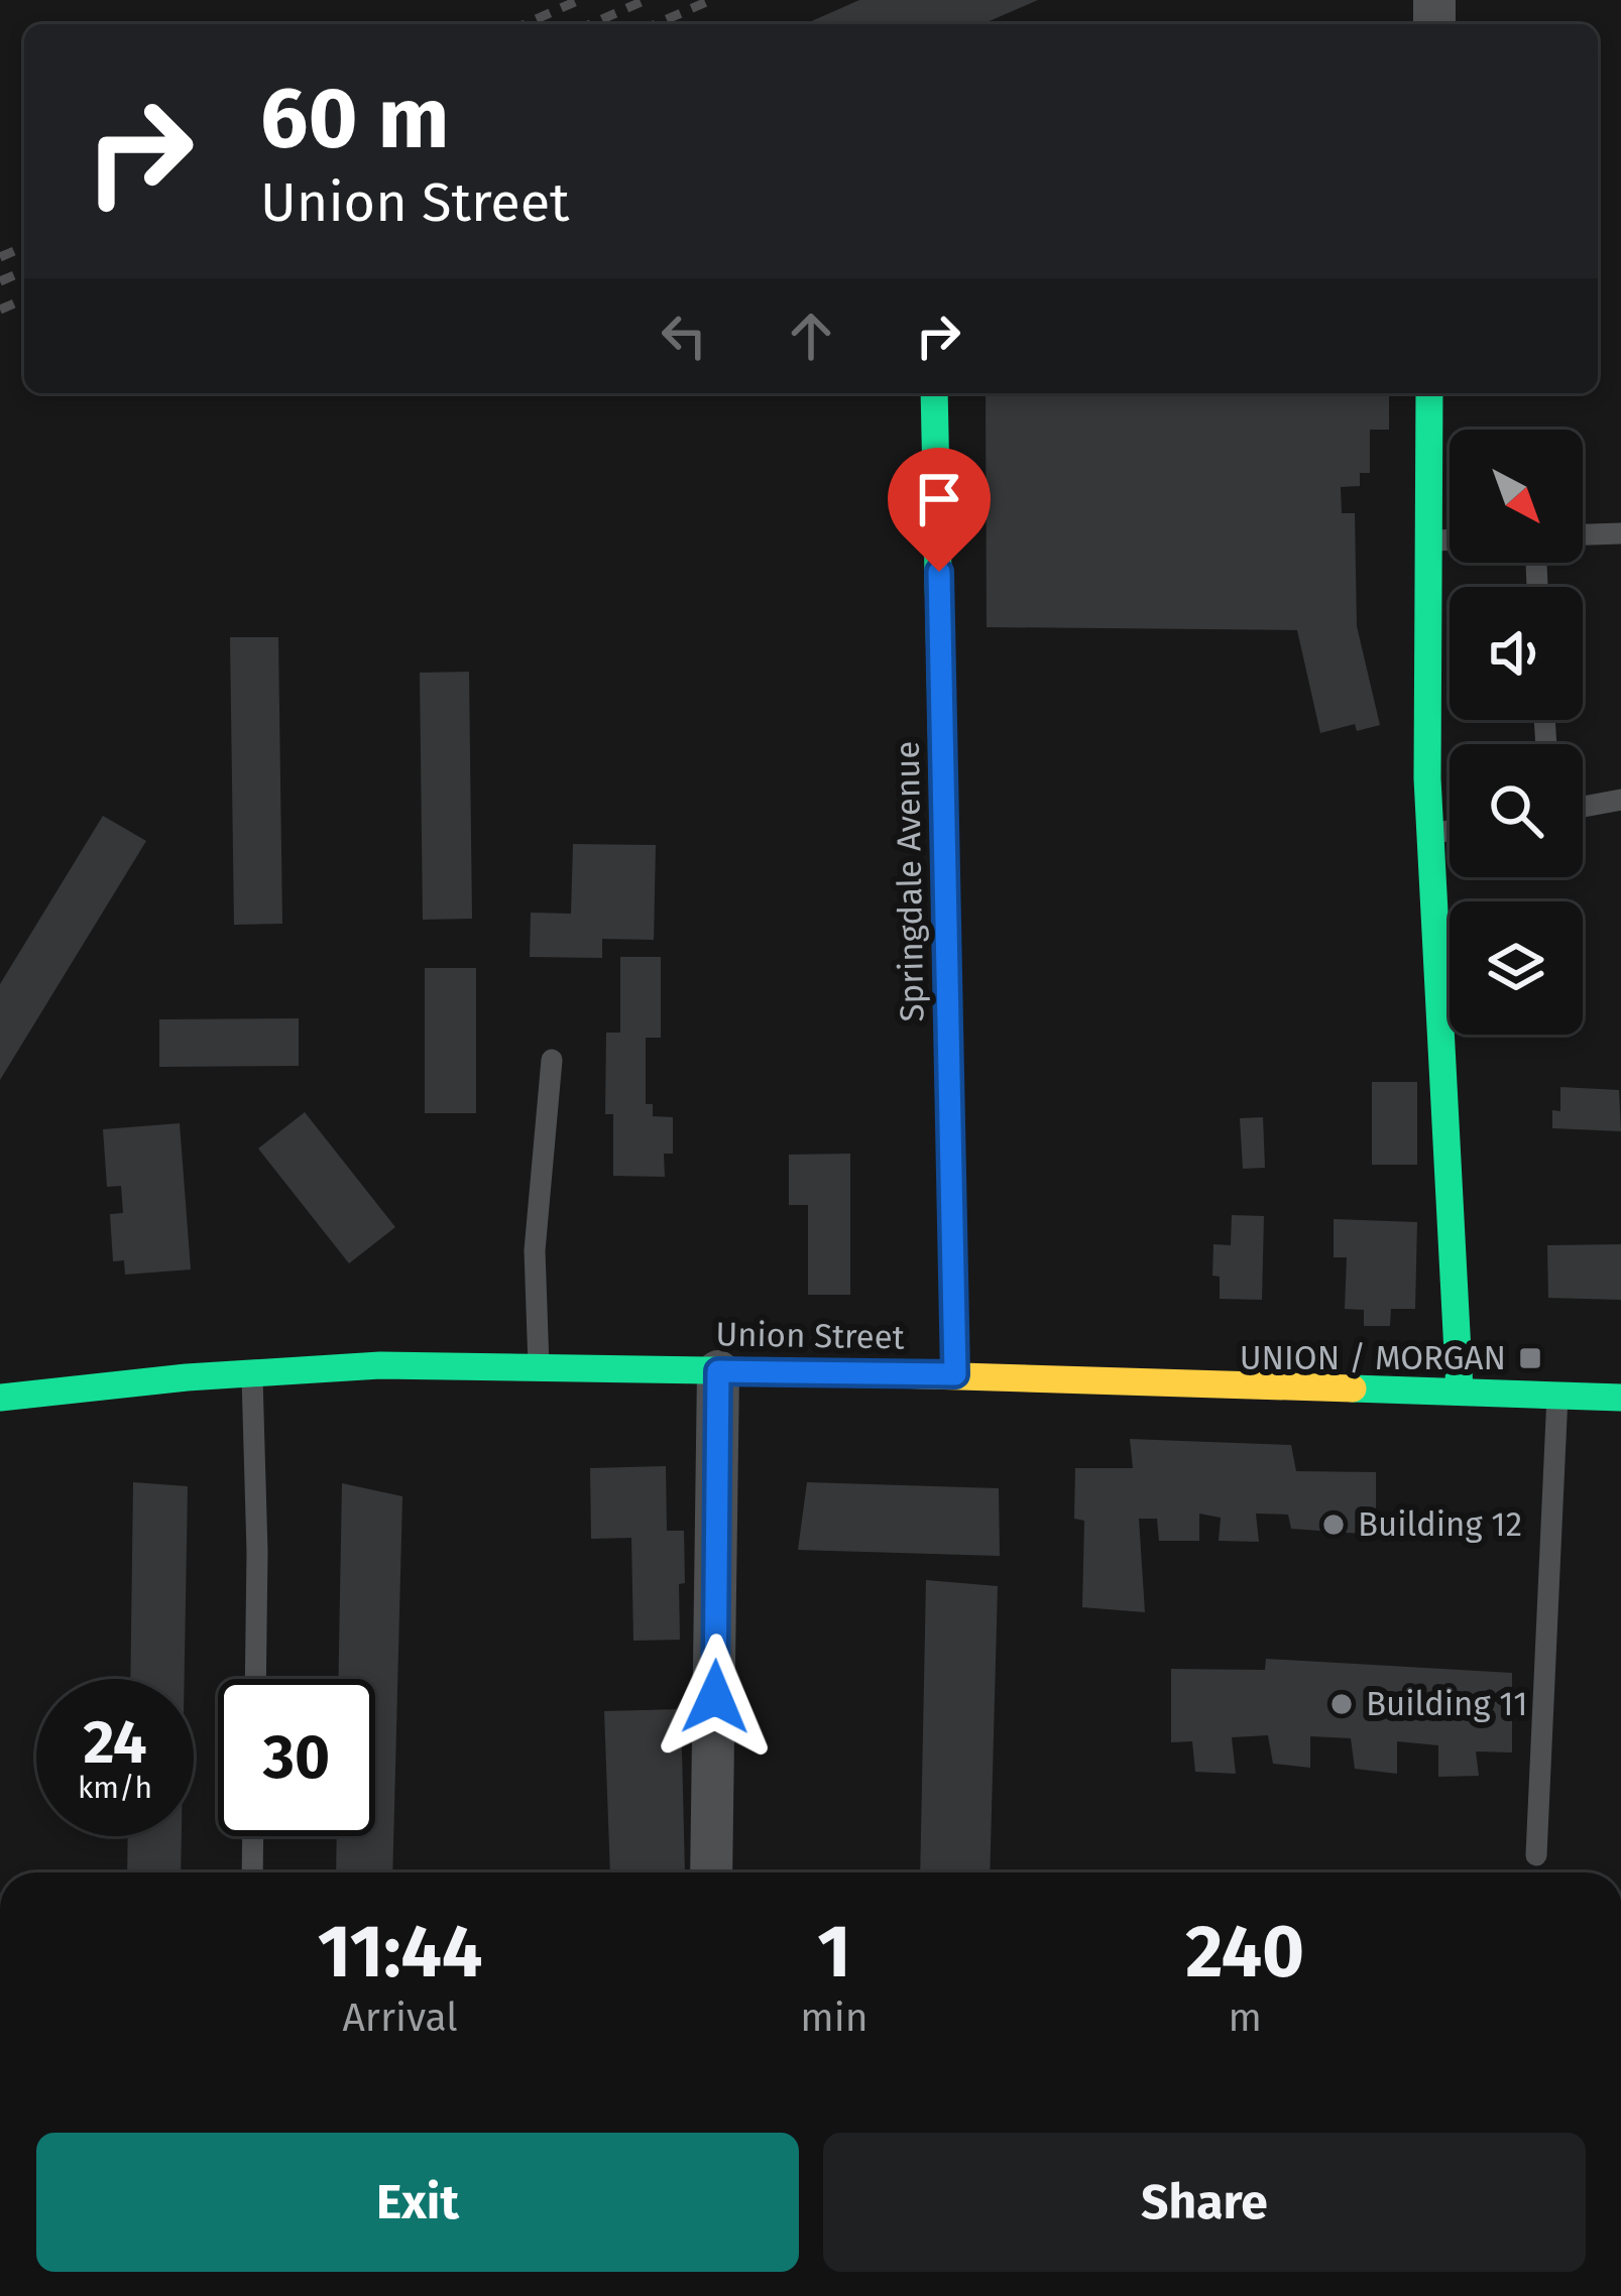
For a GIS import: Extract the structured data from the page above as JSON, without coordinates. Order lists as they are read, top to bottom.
{
  "streets": {
    "street": ["Springdale Avenue", "Union Street"]
  },
  "crossings": [
    ["Springdale Avenue", "Union Street"]
  ],
  "places": {
    "transit": ["UNION / MORGAN"],
    "other": ["Building 12", "Building 11"]
  },
  "north": "bottom right",
  "page": {
    "turn": ["60 m", "Union Street"],
    "speed": "24 km/h",
    "limit": "30",
    "eta": [
      "11:44",
      "Arrival",
      "1",
      "min",
      "240",
      "m"
    ],
    "buttons": ["Exit", "Share"]
  }
}
